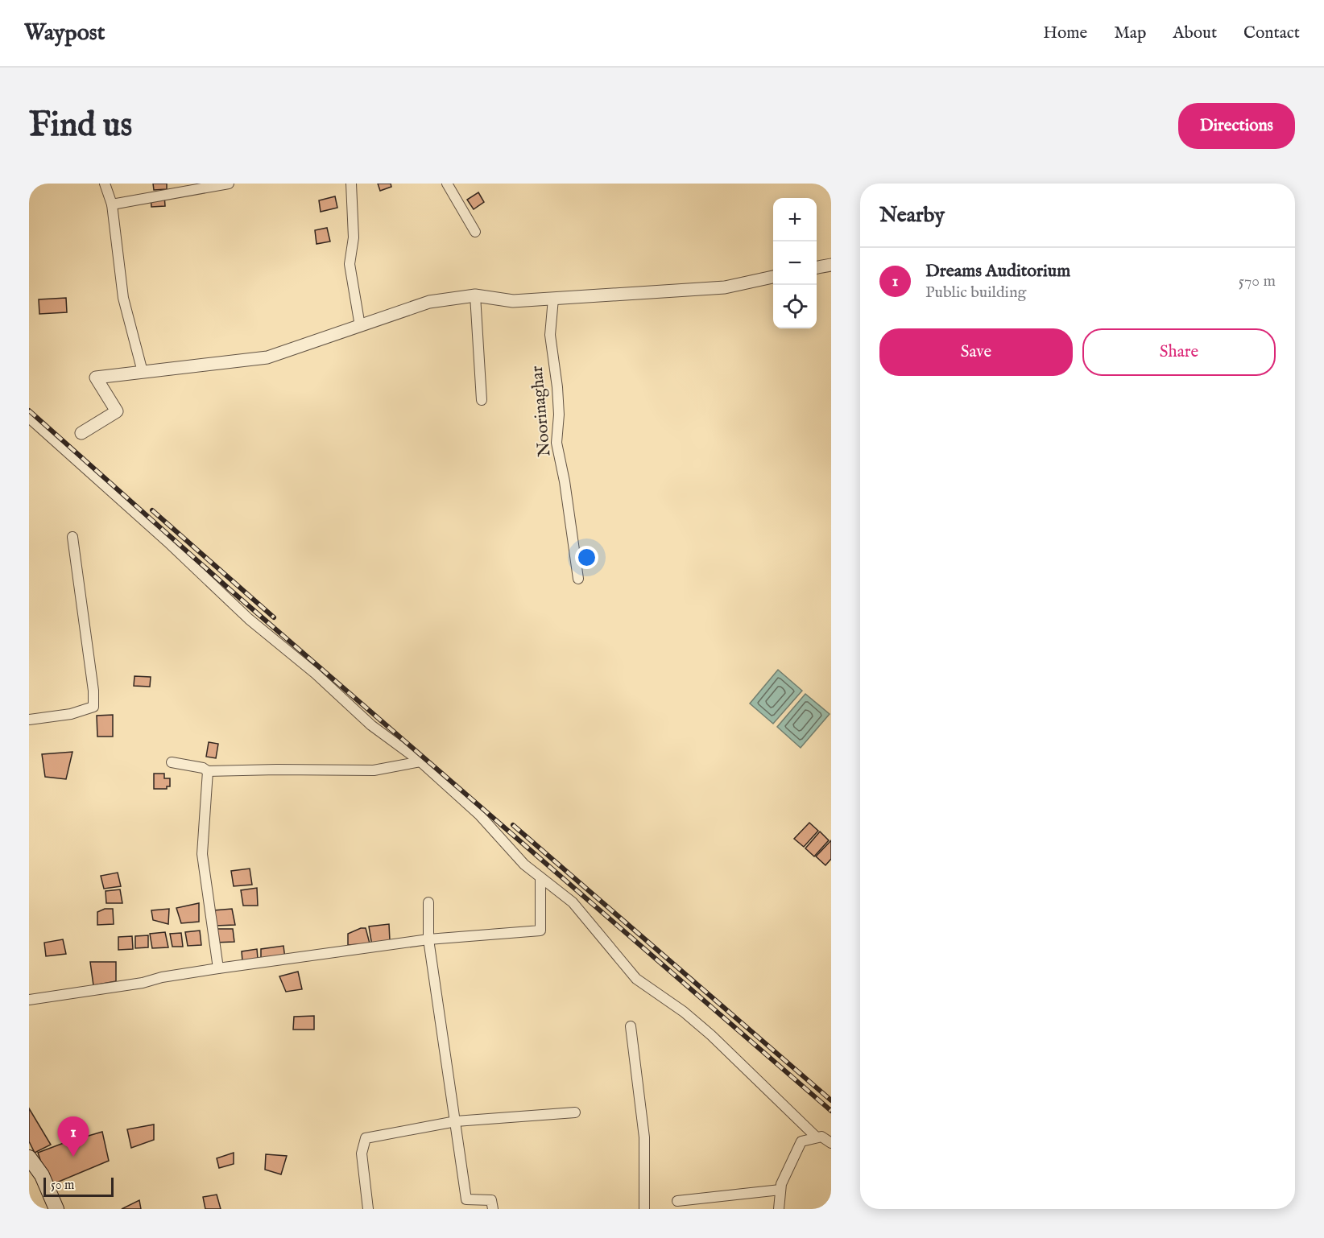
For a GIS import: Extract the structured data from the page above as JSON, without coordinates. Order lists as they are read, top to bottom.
{
  "streets": {
    "street": ["Noorinaghar"]
  },
  "scale_bar": "50 m",
  "page": {
    "header": "Waypost",
    "nav": [
      "Home",
      "Map",
      "About",
      "Contact"
    ],
    "buttons": [
      "Directions",
      ["Save", "Share"]
    ],
    "title": "Find us",
    "heading": "Nearby",
    "map_buttons": ["+", "−"],
    "list": [
      {
        "mark": "1",
        "name": "Dreams Auditorium",
        "note": "Public building",
        "value": "570 m"
      }
    ],
    "pins": "1",
    "scale": "50 m"
  }
}
